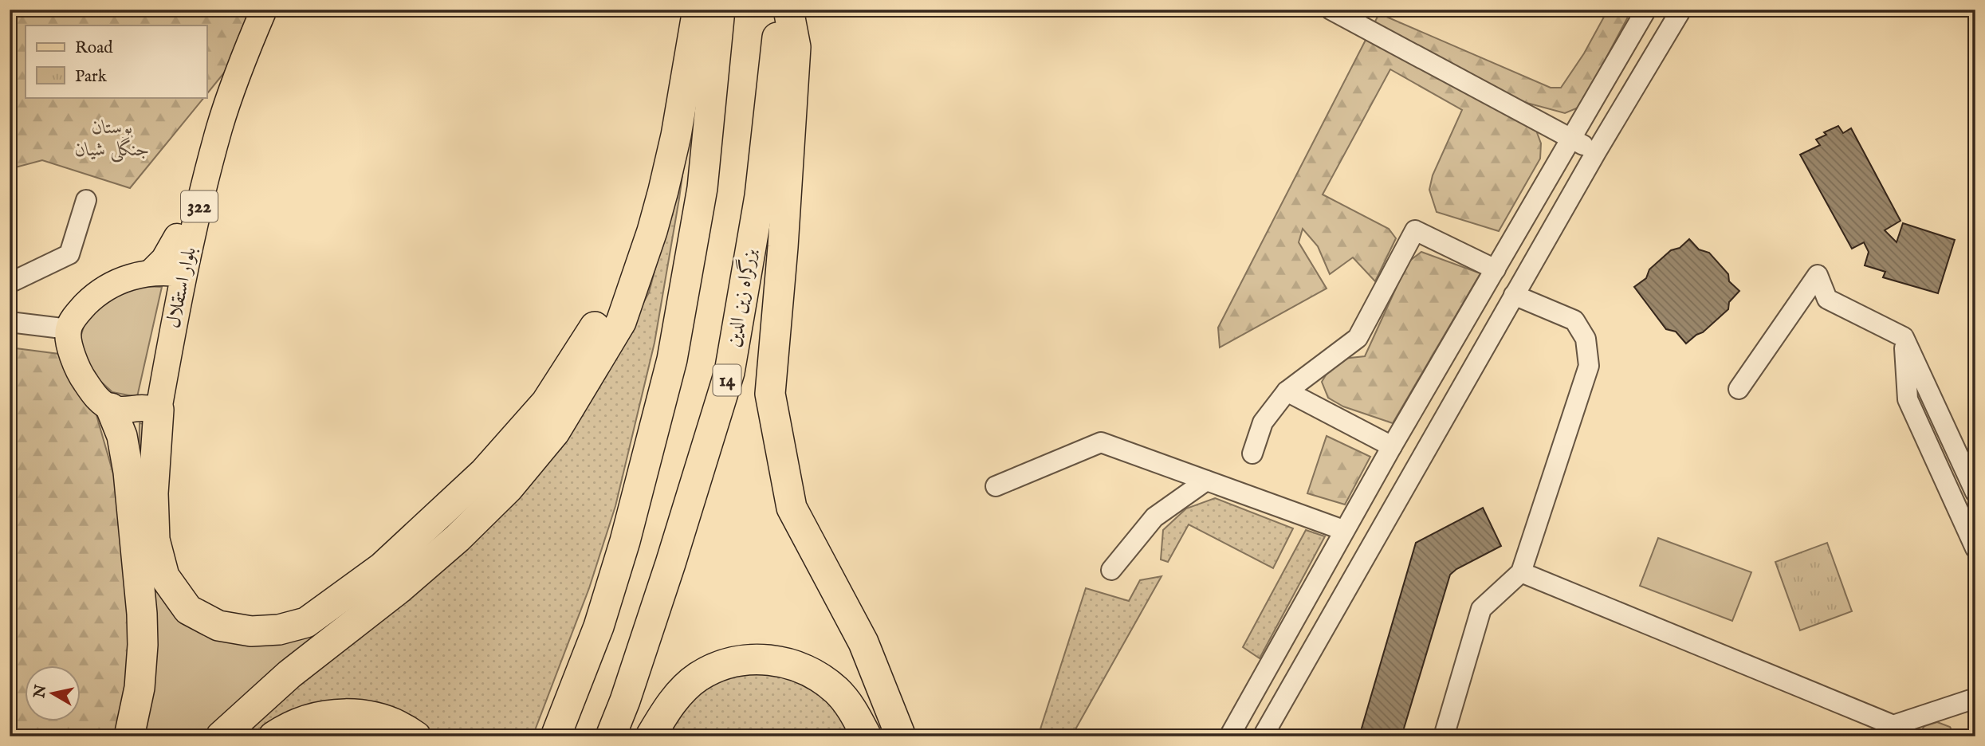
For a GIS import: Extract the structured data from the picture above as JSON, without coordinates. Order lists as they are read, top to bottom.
{
  "streets": {
    "highway": ["بزرگراه زین الدین", "14"],
    "main road": ["322", "بلوار استقلال"]
  },
  "parks": ["بوستان جنگلی شیان"],
  "legend": ["Road", "Park"],
  "north": "left"
}
